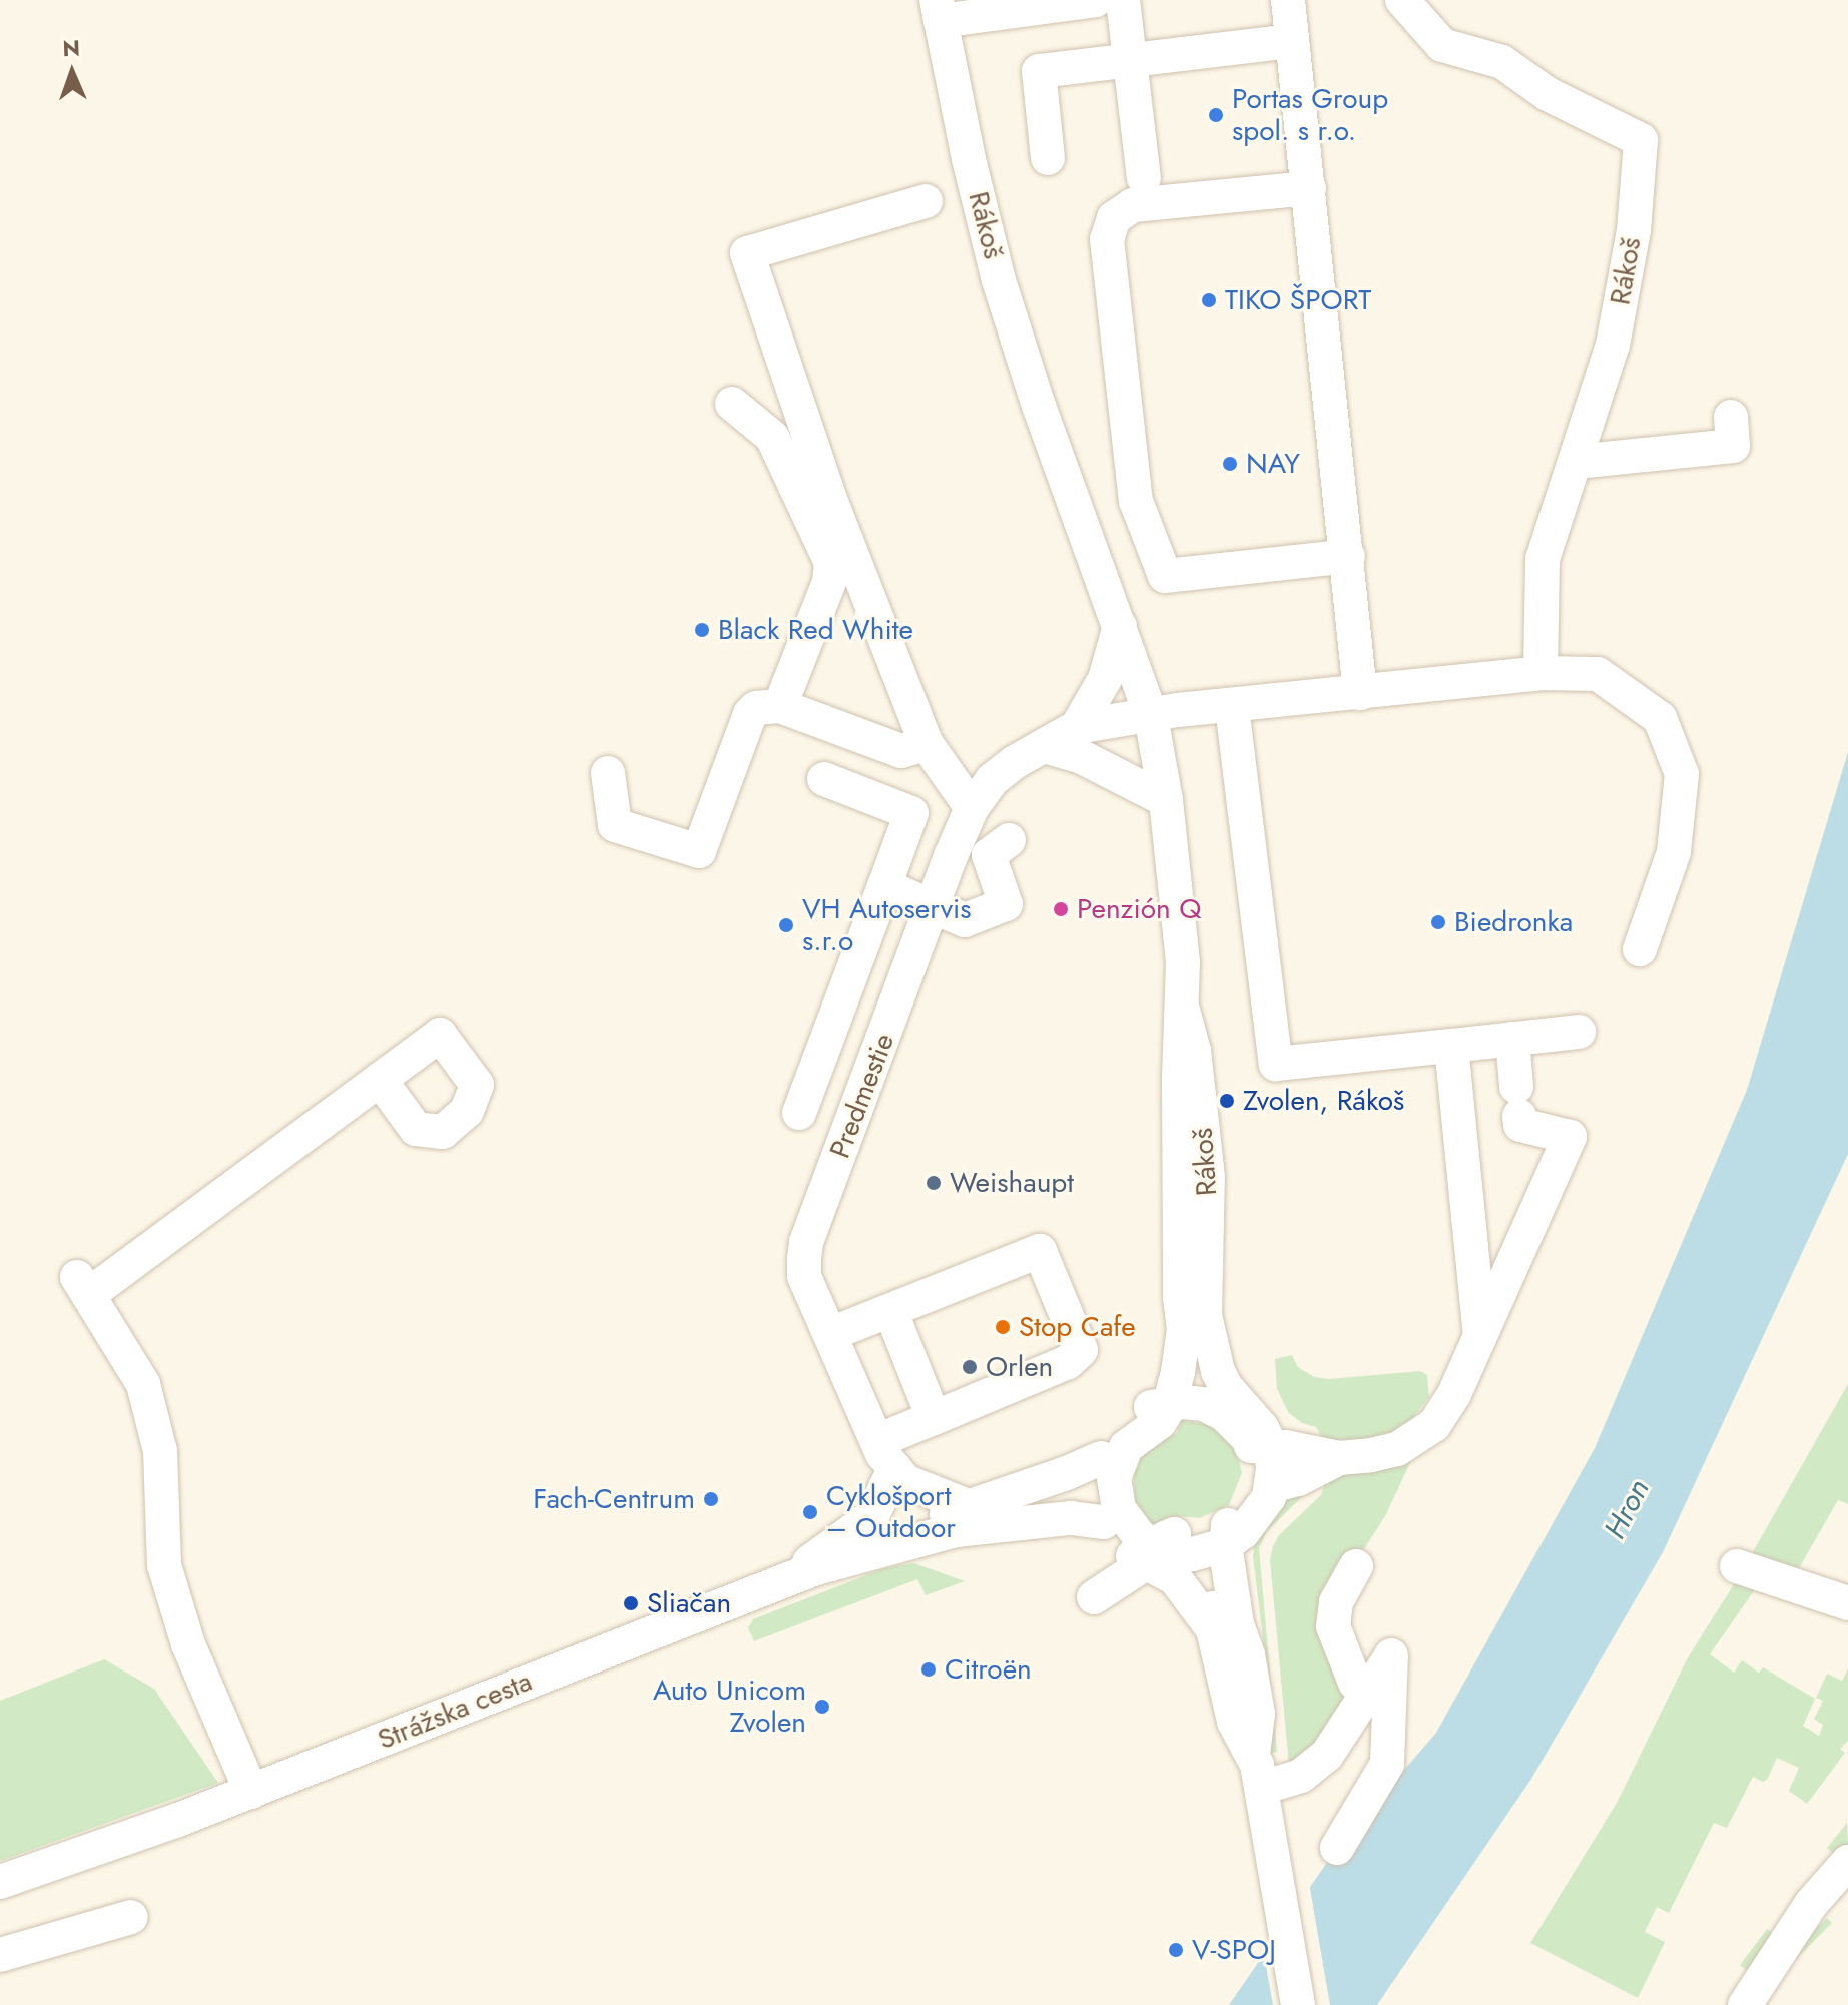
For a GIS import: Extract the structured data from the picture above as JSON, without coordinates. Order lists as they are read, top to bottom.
{
  "streets": {
    "street": ["Rákoš", "Predmestie", "Strážska cesta"]
  },
  "crossings": [
    ["Rákoš", "Predmestie"]
  ],
  "water": ["Hron"],
  "places": [
    "Portas Group spol. s r.o.",
    "TIKO ŠPORT",
    "NAY",
    "Black Red White",
    "Penzión Q",
    "Biedronka",
    "VH Autoservis s.r.o",
    "Zvolen, Rákoš",
    "Weishaupt",
    "Stop Cafe",
    "Orlen",
    "Fach-Centrum",
    "Cyklošport – Outdoor",
    "Sliačan",
    "Citroën",
    "Auto Unicom Zvolen",
    "V-SPOJ"
  ],
  "north": "top"
}
